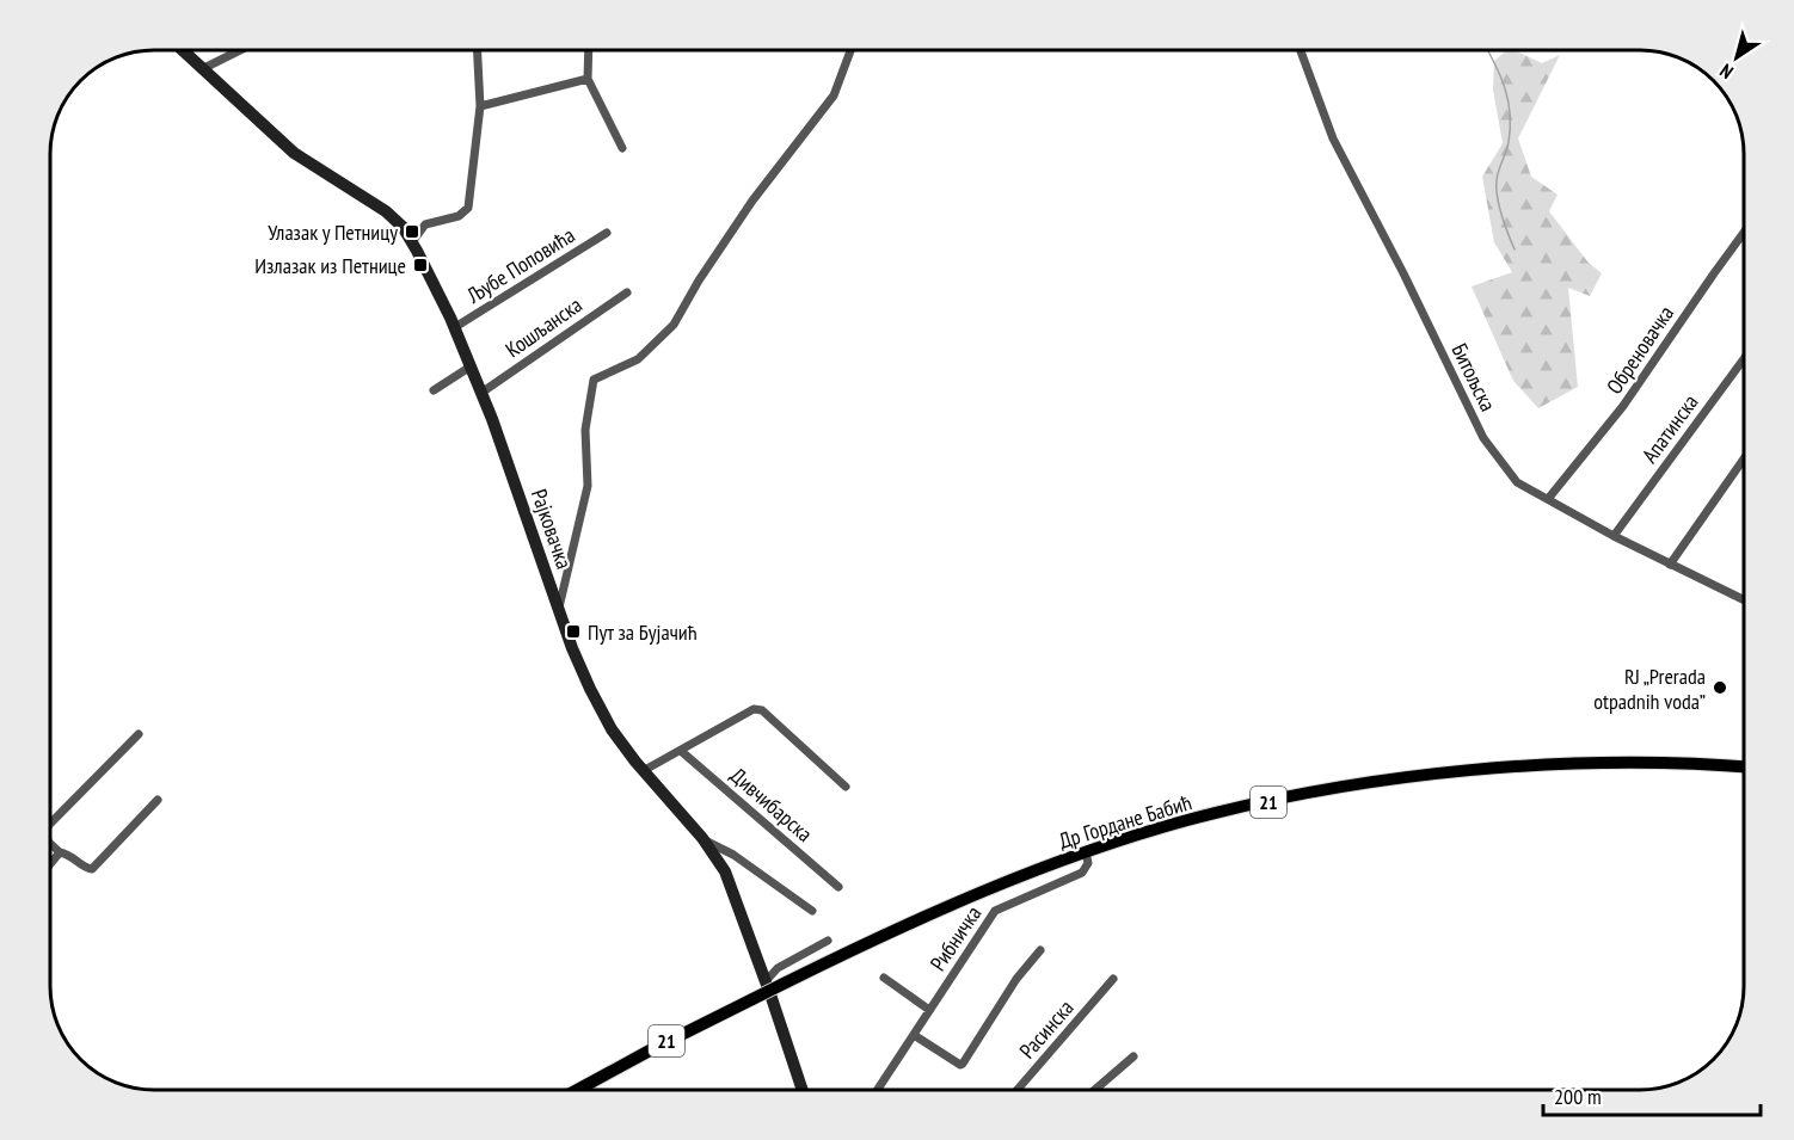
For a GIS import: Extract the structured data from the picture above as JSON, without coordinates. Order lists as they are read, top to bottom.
{
  "streets": {
    "main road": ["Рајковачка", "21", "Др Гордане Бабић"],
    "street": [
      "Љубе Поповића",
      "Кошљанска",
      "Обреновачка",
      "Битољска",
      "Апатинска",
      "Дивчибарска",
      "Рибничка",
      "Расинска"
    ]
  },
  "crossings": [
    ["Љубе Поповића", "Рајковачка"],
    ["Кошљанска", "Рајковачка"],
    ["Обреновачка", "Битољска"],
    ["Битољска", "Апатинска"],
    ["Др Гордане Бабић", "Рибничка"]
  ],
  "places": {
    "transit": ["Улазак у Петницу", "Излазак из Петнице", "Пут за Бујачић"],
    "other": ["RJ „Prerada otpadnih voda”"]
  },
  "scale_bar": "200 m",
  "north": "bottom left"
}
